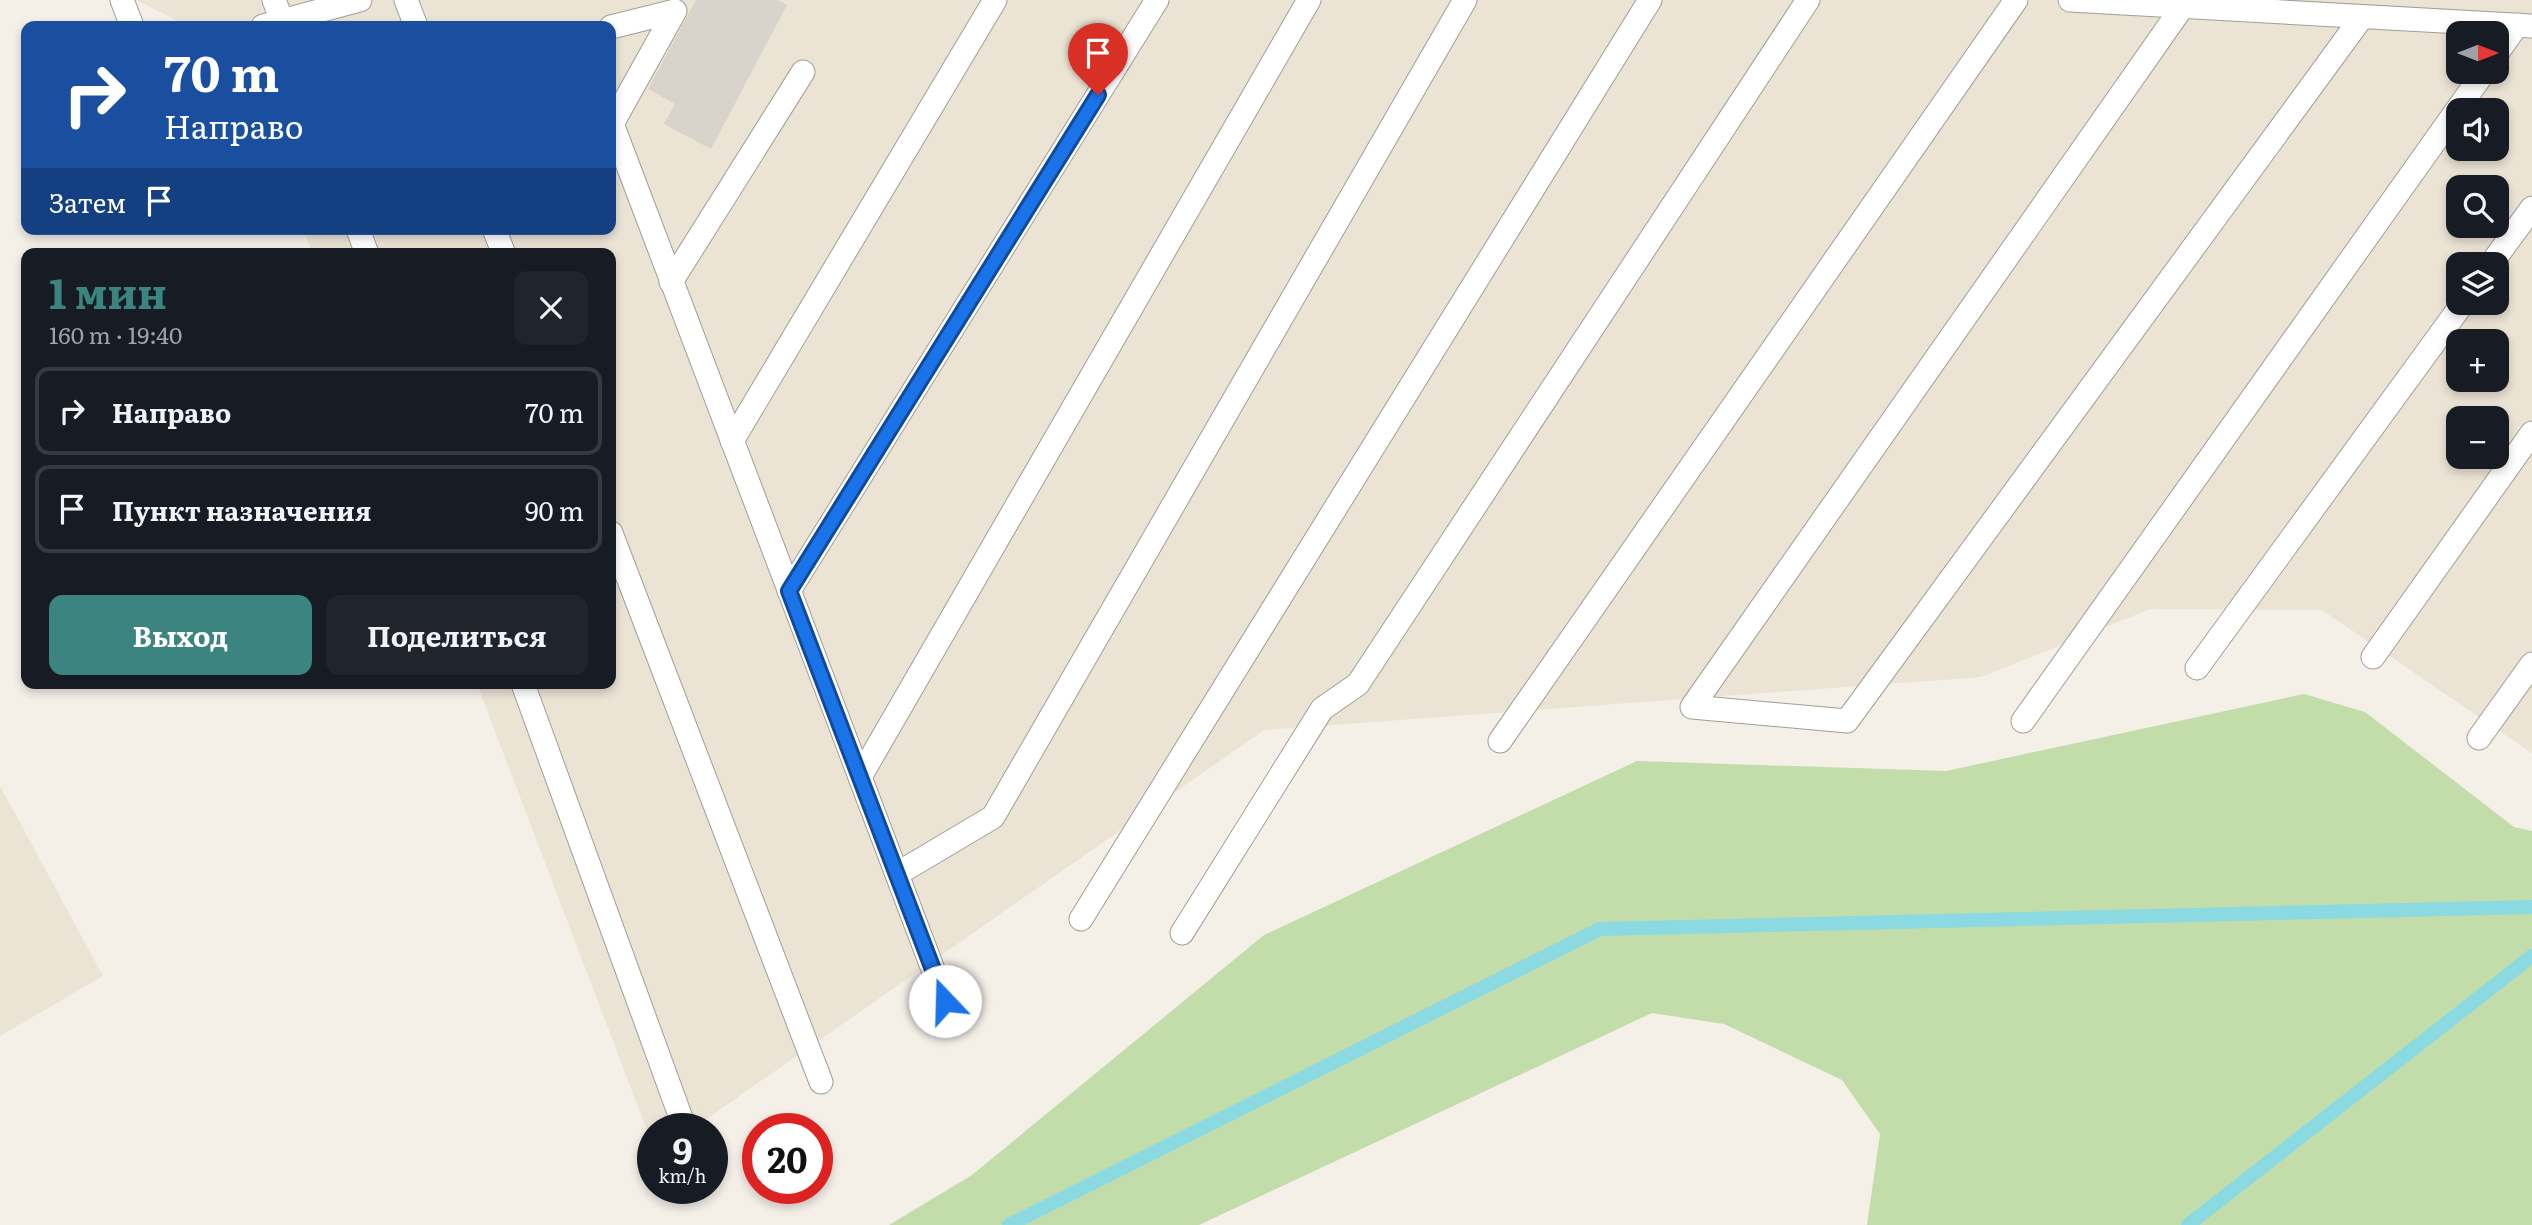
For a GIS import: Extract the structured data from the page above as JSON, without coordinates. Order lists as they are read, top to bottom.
{
  "north": "right",
  "page": {
    "map_buttons": ["+", "−"],
    "turn": ["70 m", "Направо"],
    "then": "Затем",
    "heading": ["1 мин", "160 m · 19:40"],
    "list": [
      {
        "name": "Направо",
        "value": "70 m"
      },
      {
        "name": "Пункт назначения",
        "value": "90 m"
      }
    ],
    "buttons": ["Выход", "Поделиться"],
    "speed": "9 km/h",
    "limit": "20"
  }
}
